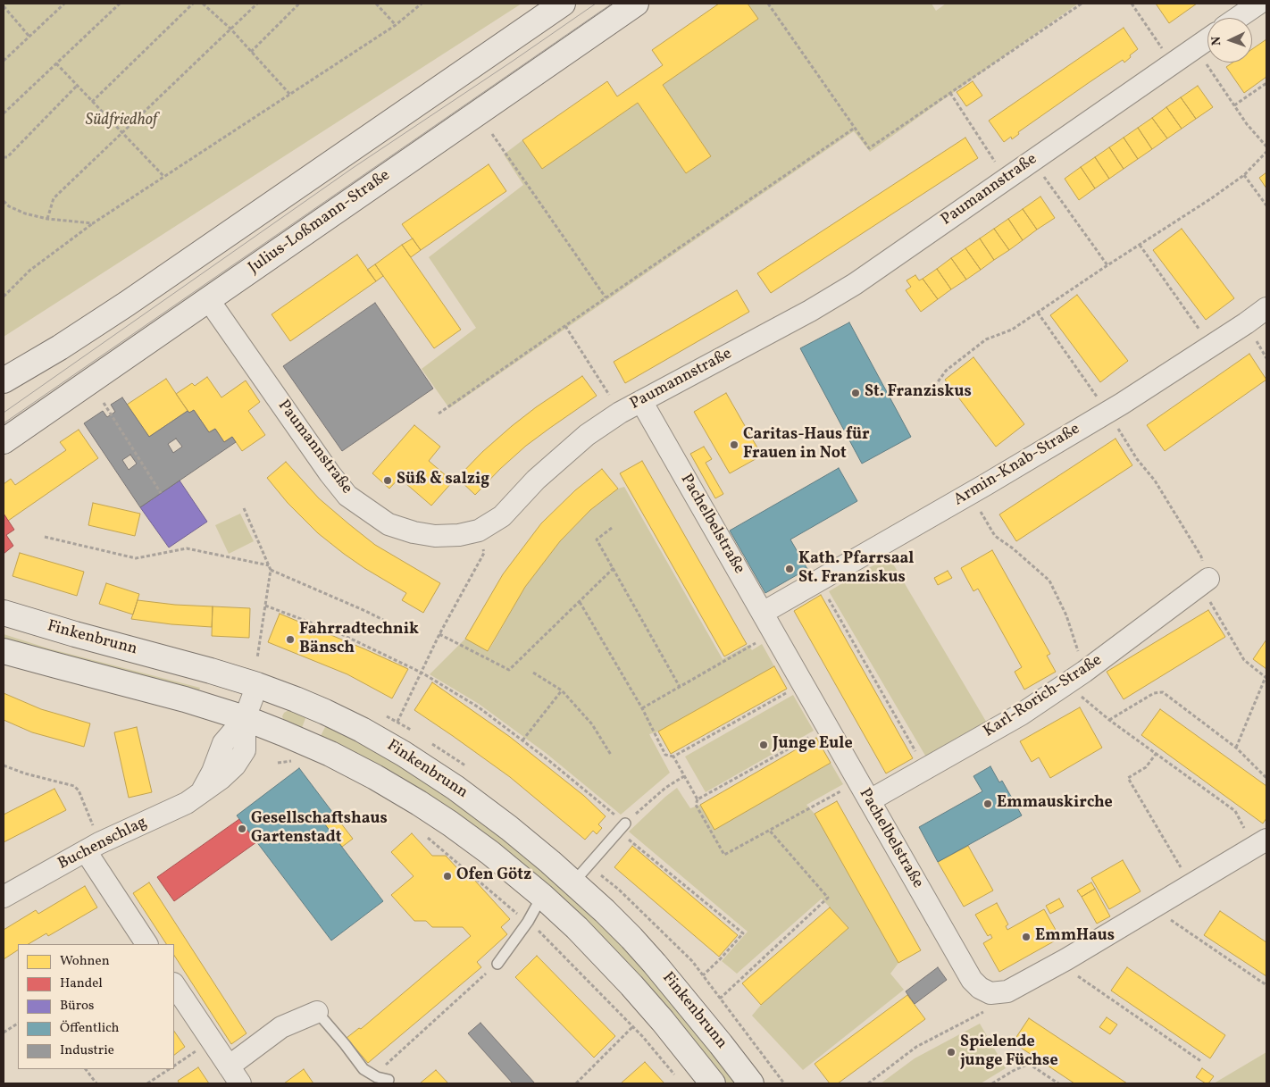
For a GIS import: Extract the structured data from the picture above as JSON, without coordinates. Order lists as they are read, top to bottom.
{
  "streets": {
    "main road": ["Julius-Loßmann-Straße", "Finkenbrunn"],
    "street": [
      "Paumannstraße",
      "Armin-Knab-Straße",
      "Pachelbelstraße",
      "Karl-Rorich-Straße",
      "Buchenschlag"
    ]
  },
  "crossings": [
    ["Paumannstraße", "Julius-Loßmann-Straße"],
    ["Paumannstraße", "Pachelbelstraße"],
    ["Armin-Knab-Straße", "Pachelbelstraße"],
    ["Pachelbelstraße", "Karl-Rorich-Straße"],
    ["Finkenbrunn", "Buchenschlag"]
  ],
  "parks": ["Südfriedhof"],
  "places": [
    "St. Franziskus",
    "Caritas-Haus für Frauen in Not",
    "Süß & salzig",
    "Kath. Pfarrsaal St. Franziskus",
    "Fahrradtechnik Bänsch",
    "Junge Eule",
    "Emmauskirche",
    "Gesellschaftshaus Gartenstadt",
    "Ofen Götz",
    "EmmHaus",
    "Spielende junge Füchse"
  ],
  "legend": [
    "Wohnen",
    "Handel",
    "Büros",
    "Öffentlich",
    "Industrie"
  ],
  "north": "left"
}
